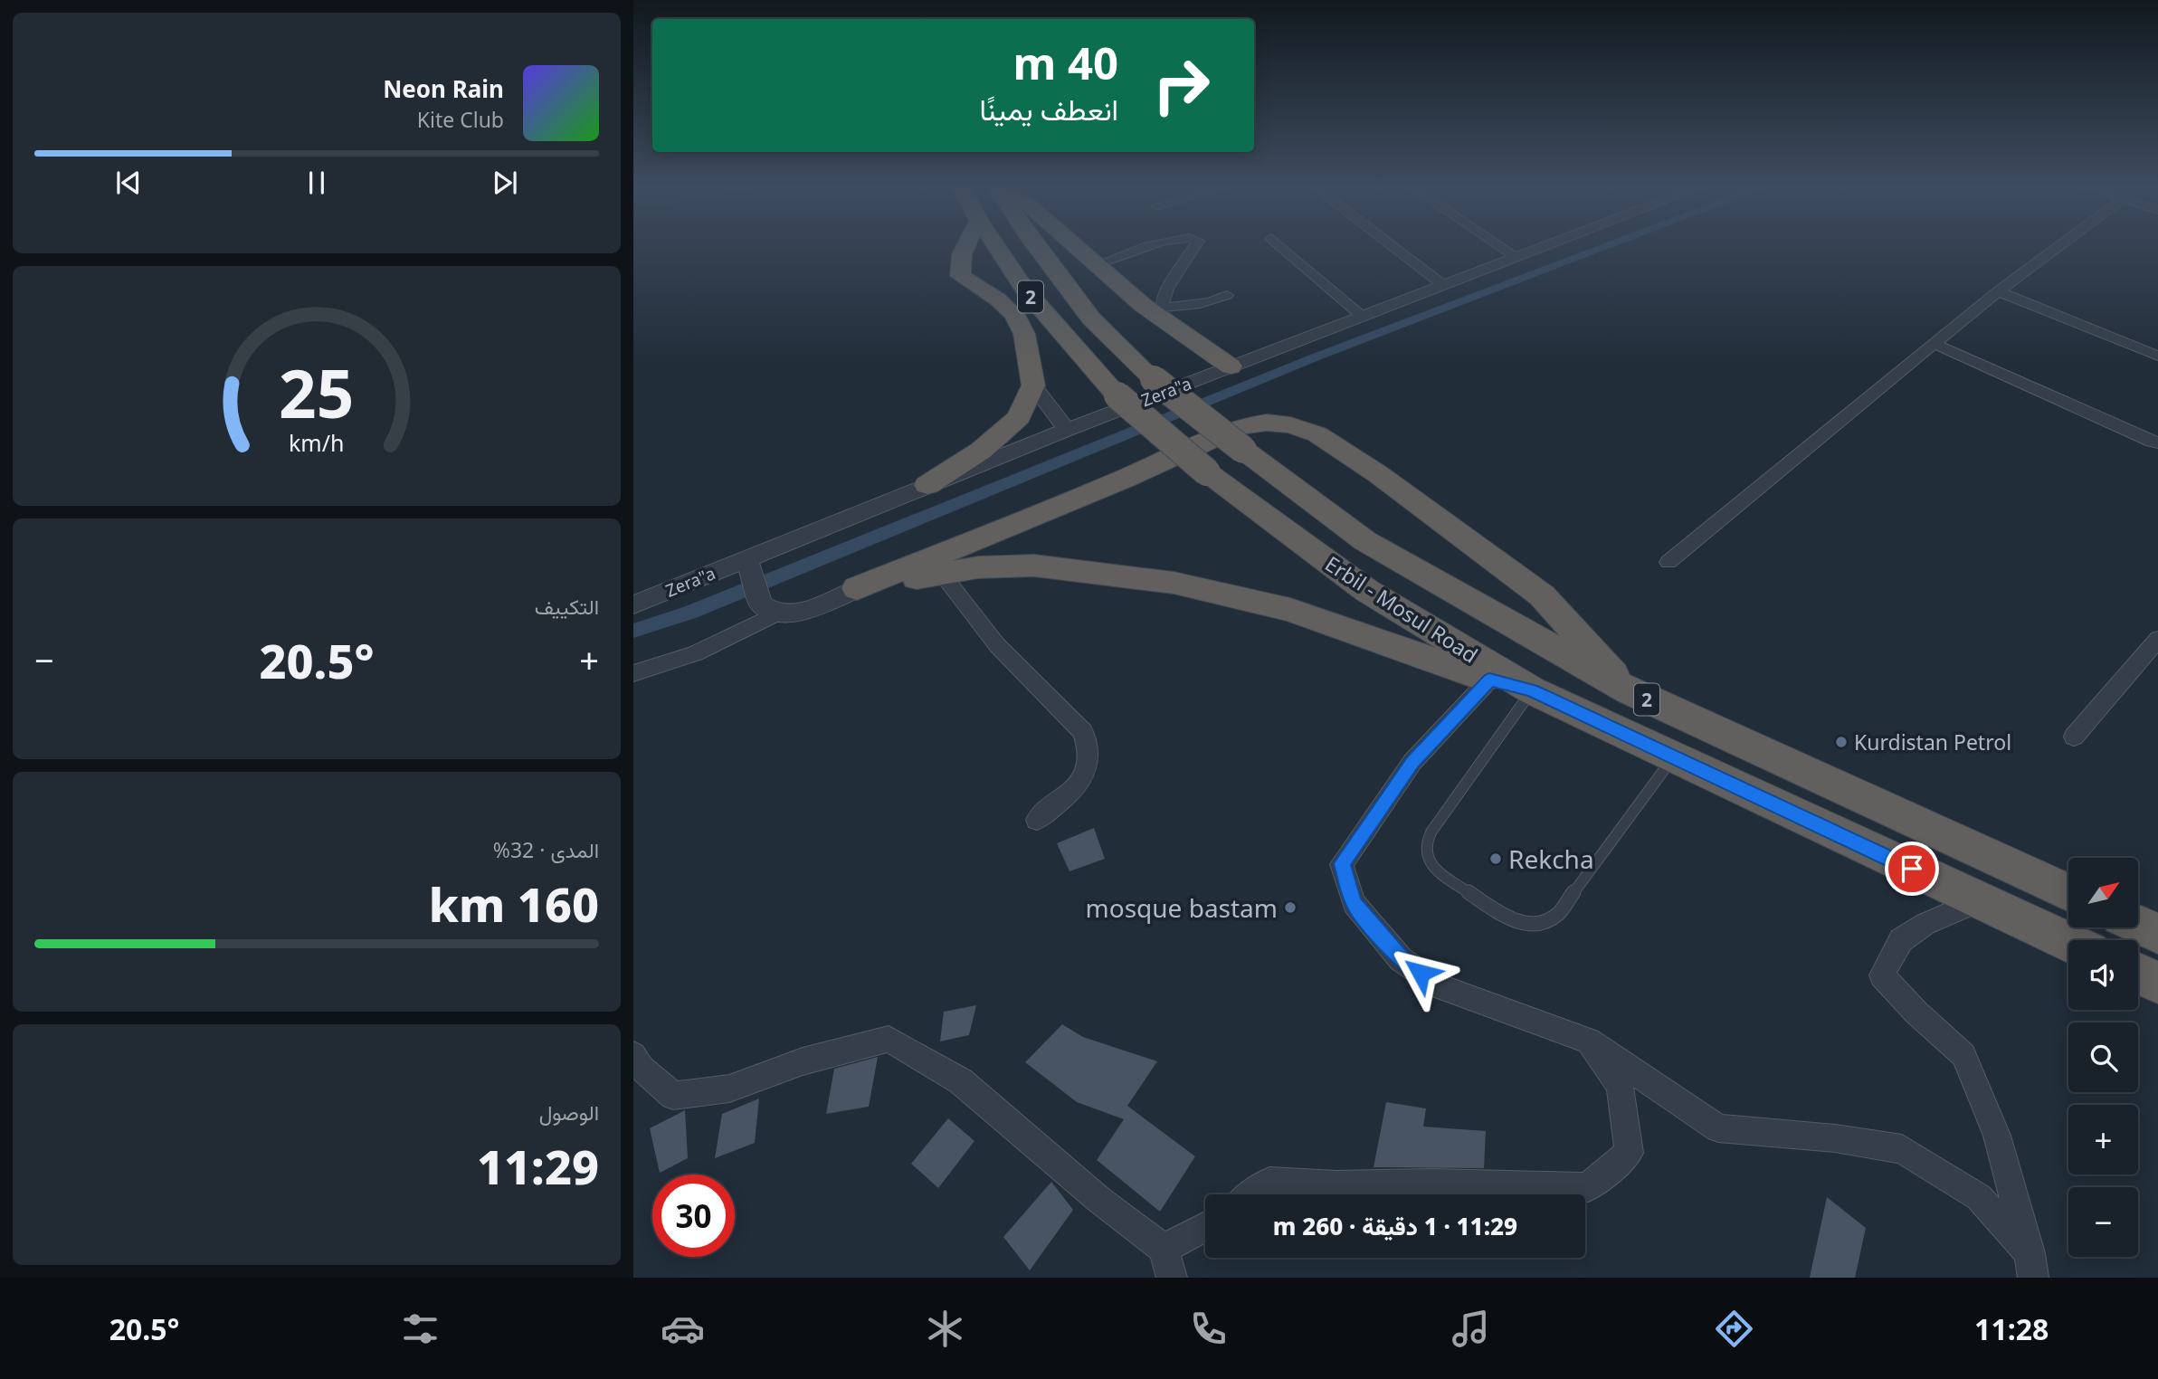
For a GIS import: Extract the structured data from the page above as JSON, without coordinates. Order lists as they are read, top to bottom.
{
  "streets": {
    "highway": ["2", "Erbil - Mosul Road"],
    "street": ["Zera\"a"]
  },
  "places": ["Kurdistan Petrol", "Rekcha", "mosque bastam"],
  "north": "top right",
  "page": {
    "turn": ["40 m", "انعطف يمينًا"],
    "song": ["Neon Rain", "Kite Club"],
    "tile": [
      "التكييف",
      ["المدى · 32%", "160 km"],
      ["الوصول", "11:29"]
    ],
    "heat": ["−", "20.5°", "+"],
    "map_buttons": ["+", "−"],
    "limit": "30",
    "trip": "11:29 · 1 دقيقة · 260 m",
    "tabs": ["11:28", "20.5°"],
    "gauge": ["25", "km/h"]
  }
}
